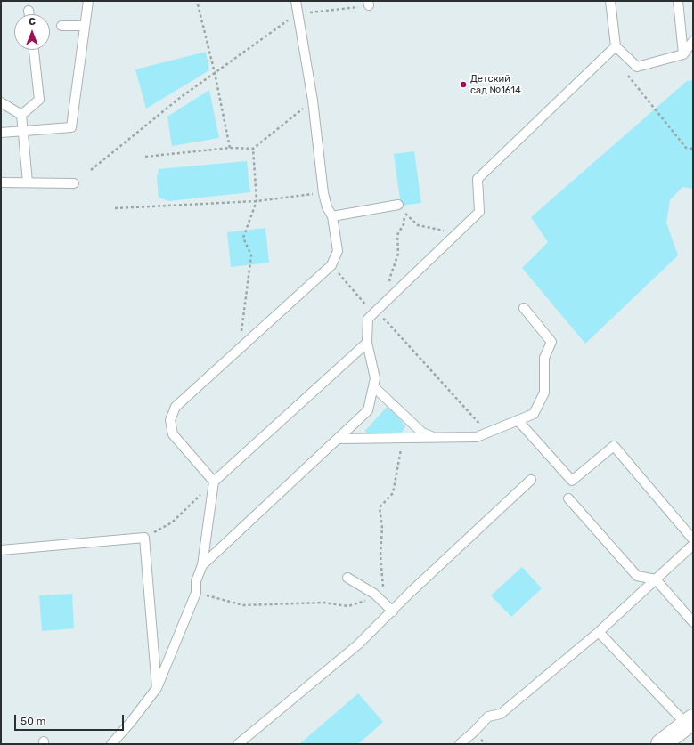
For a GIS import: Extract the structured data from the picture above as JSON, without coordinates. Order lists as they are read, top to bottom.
{
  "places": ["Детский сад №1614"],
  "scale_bar": "50 m",
  "north": "top"
}
